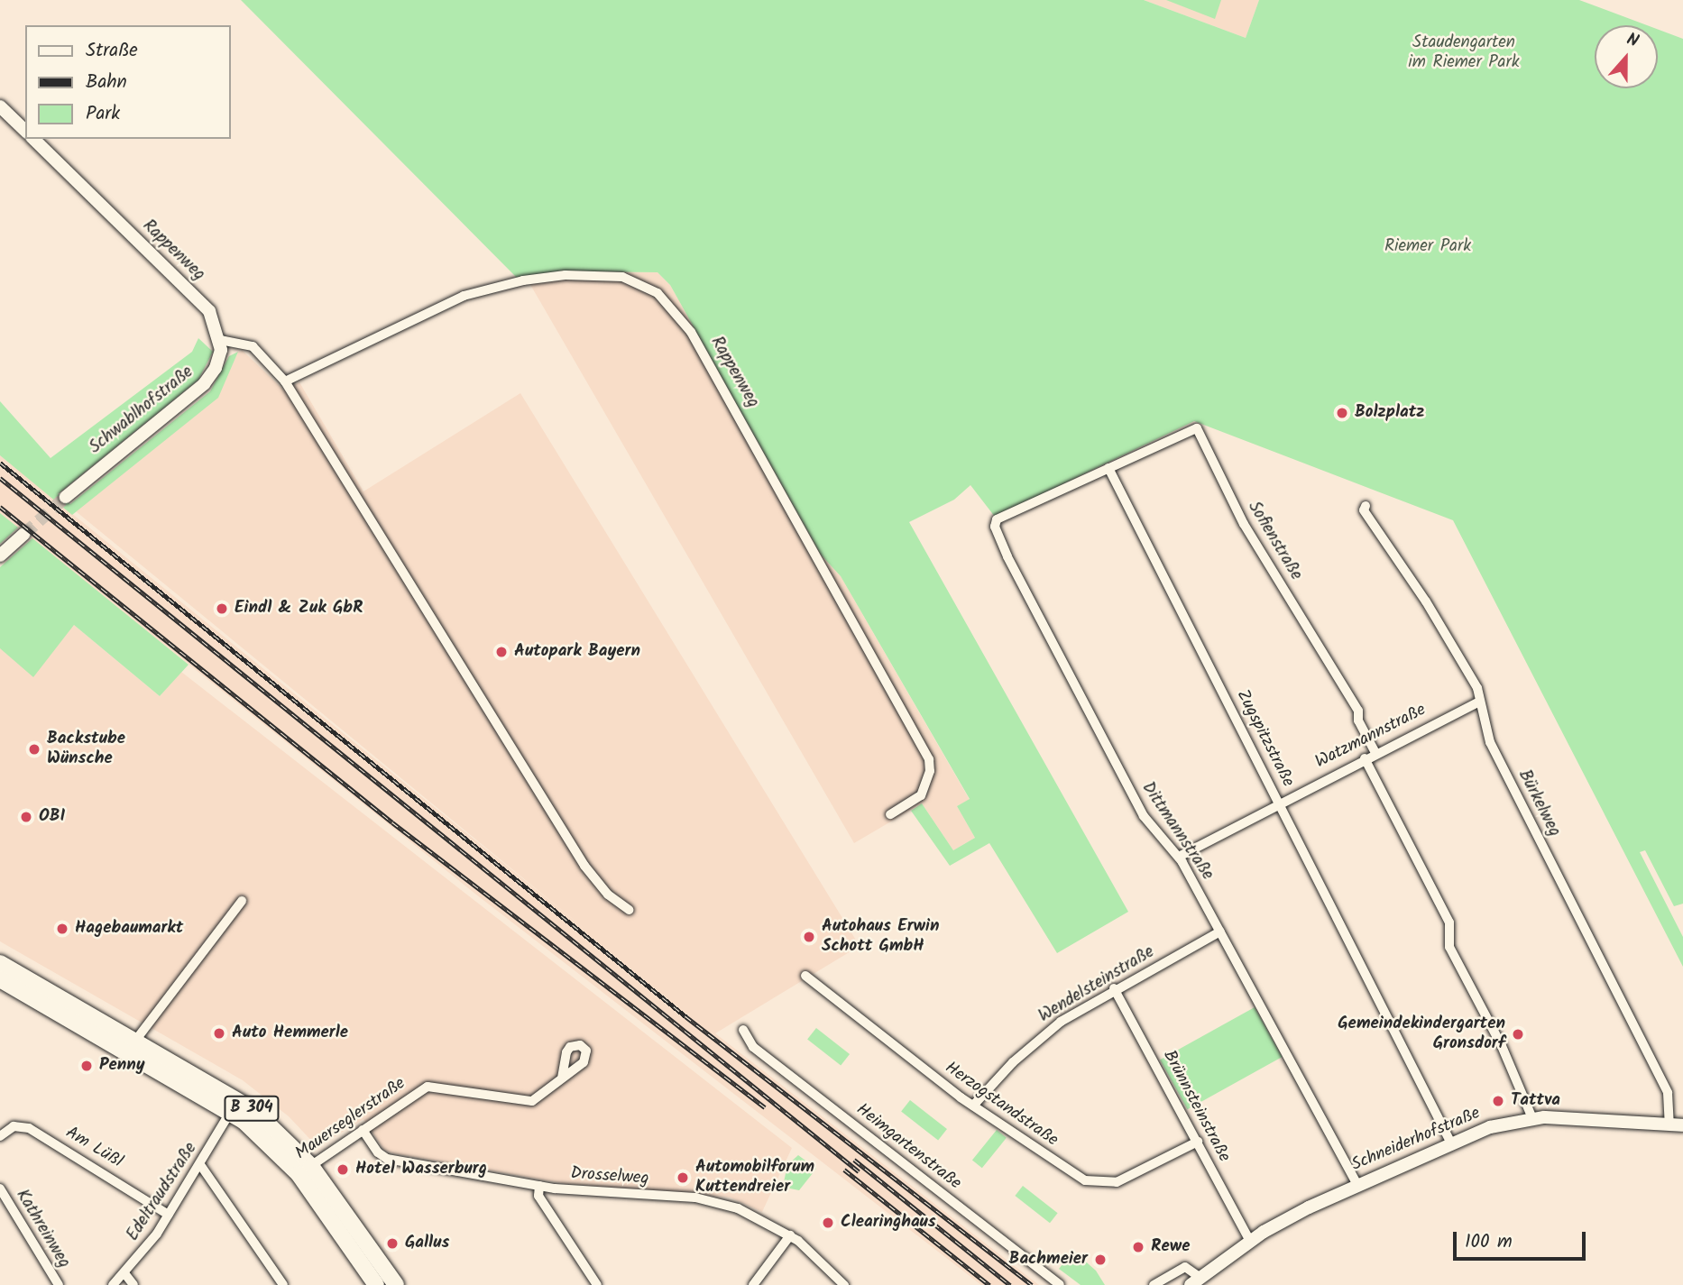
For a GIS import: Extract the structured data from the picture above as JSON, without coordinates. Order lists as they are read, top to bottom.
{
  "streets": {
    "main road": ["B 304"],
    "street": [
      "Rappenweg",
      "Schwablhofstraße",
      "Sofienstraße",
      "Watzmannstraße",
      "Zugspitzstraße",
      "Bürkelweg",
      "Dittmannstraße",
      "Wendelsteinstraße",
      "Herzogstandstraße",
      "Brünnsteinstraße",
      "Mauerseglerstraße",
      "Schneiderhofstraße",
      "Heimgartenstraße",
      "Am Lüßl",
      "Drosselweg",
      "Edeltraudstraße",
      "Kathreinweg"
    ]
  },
  "crossings": [
    ["Rappenweg", "Schwablhofstraße"],
    ["Sofienstraße", "Watzmannstraße"],
    ["Sofienstraße", "Zugspitzstraße"],
    ["Sofienstraße", "Dittmannstraße"],
    ["Watzmannstraße", "Zugspitzstraße"],
    ["Watzmannstraße", "Bürkelweg"],
    ["Watzmannstraße", "Dittmannstraße"],
    ["Zugspitzstraße", "Dittmannstraße"],
    ["Zugspitzstraße", "Schneiderhofstraße"],
    ["Bürkelweg", "Schneiderhofstraße"],
    ["Dittmannstraße", "Wendelsteinstraße"],
    ["Dittmannstraße", "Schneiderhofstraße"],
    ["Wendelsteinstraße", "Herzogstandstraße"],
    ["Wendelsteinstraße", "Brünnsteinstraße"],
    ["Herzogstandstraße", "Brünnsteinstraße"],
    ["Brünnsteinstraße", "Schneiderhofstraße"],
    ["B 304", "Mauerseglerstraße"],
    ["B 304", "Edeltraudstraße"],
    ["Mauerseglerstraße", "Drosselweg"],
    ["Am Lüßl", "Edeltraudstraße"]
  ],
  "parks": ["Staudengarten im Riemer Park", "Riemer Park"],
  "places": [
    "Bolzplatz",
    "Eindl & Zuk GbR",
    "Autopark Bayern",
    "Backstube Wünsche",
    "OBI",
    "Hagebaumarkt",
    "Autohaus Erwin Schott GmbH",
    "Auto Hemmerle",
    "Gemeindekindergarten Gronsdorf",
    "Penny",
    "Tattva",
    "Hotel Wasserburg",
    "Automobilforum Kuttendreier",
    "Clearinghaus",
    "Gallus",
    "Rewe",
    "Bachmeier"
  ],
  "legend": ["Straße", "Bahn", "Park"],
  "scale_bar": "100 m",
  "north": "top"
}
